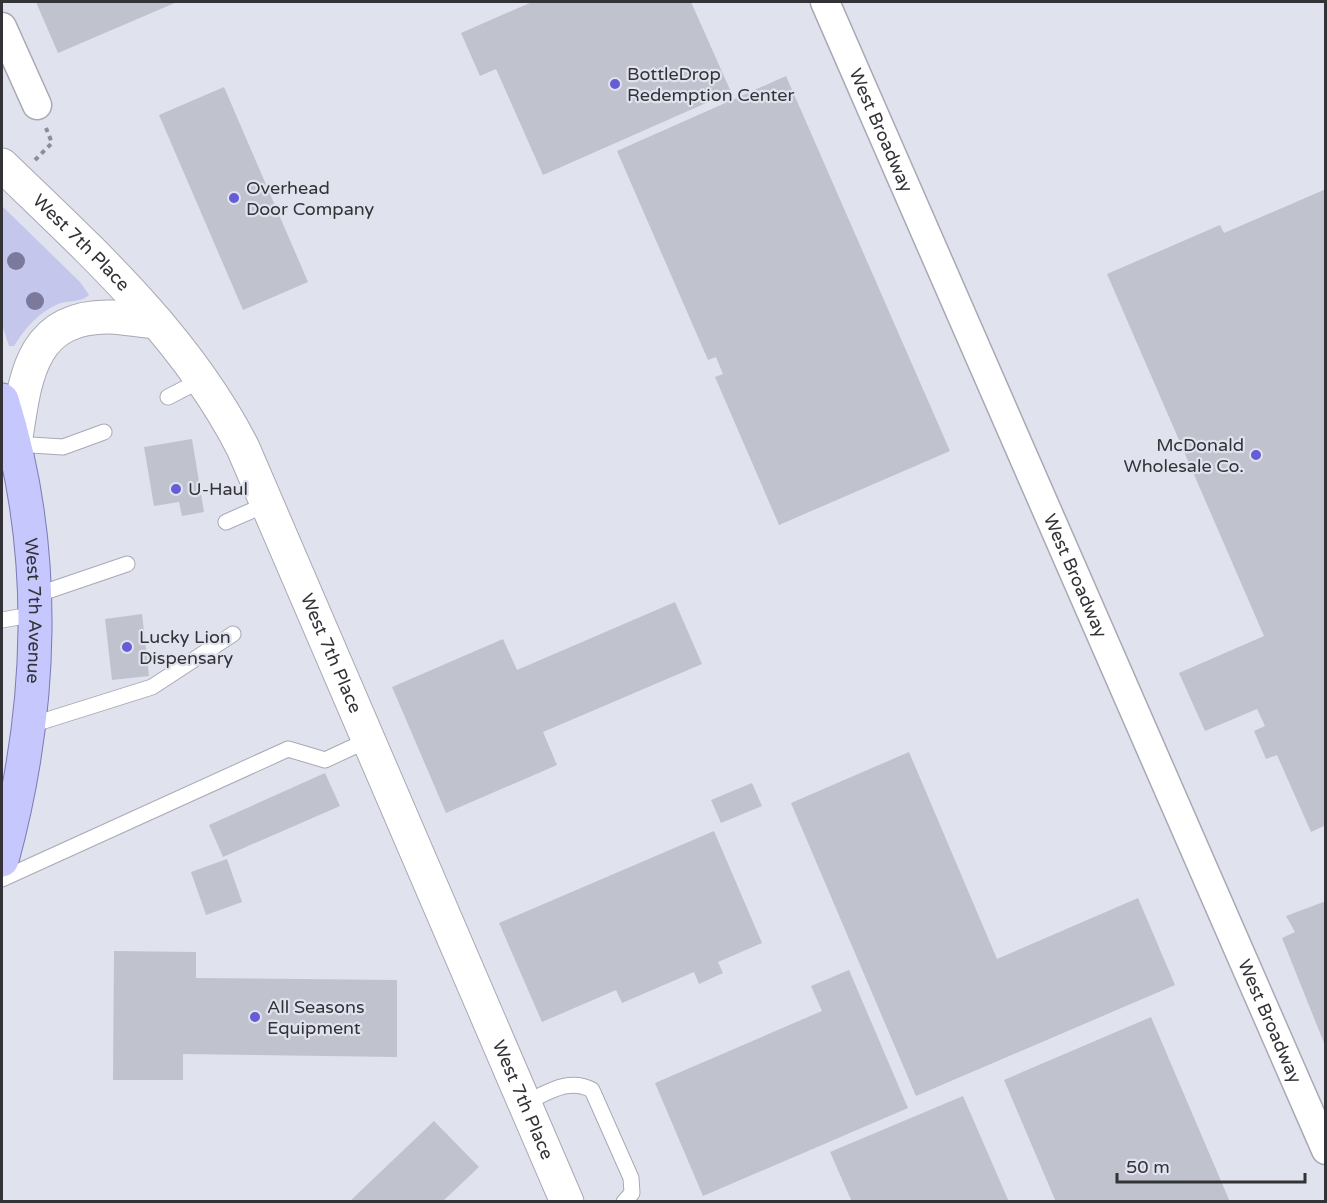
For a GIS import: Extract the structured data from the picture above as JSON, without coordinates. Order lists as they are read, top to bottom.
{
  "streets": {
    "main road": ["West 7th Avenue"],
    "street": ["West Broadway", "West 7th Place"]
  },
  "places": [
    "BottleDrop Redemption Center",
    "Overhead Door Company",
    "McDonald Wholesale Co.",
    "U-Haul",
    "Lucky Lion Dispensary",
    "All Seasons Equipment"
  ],
  "scale_bar": "50 m"
}
